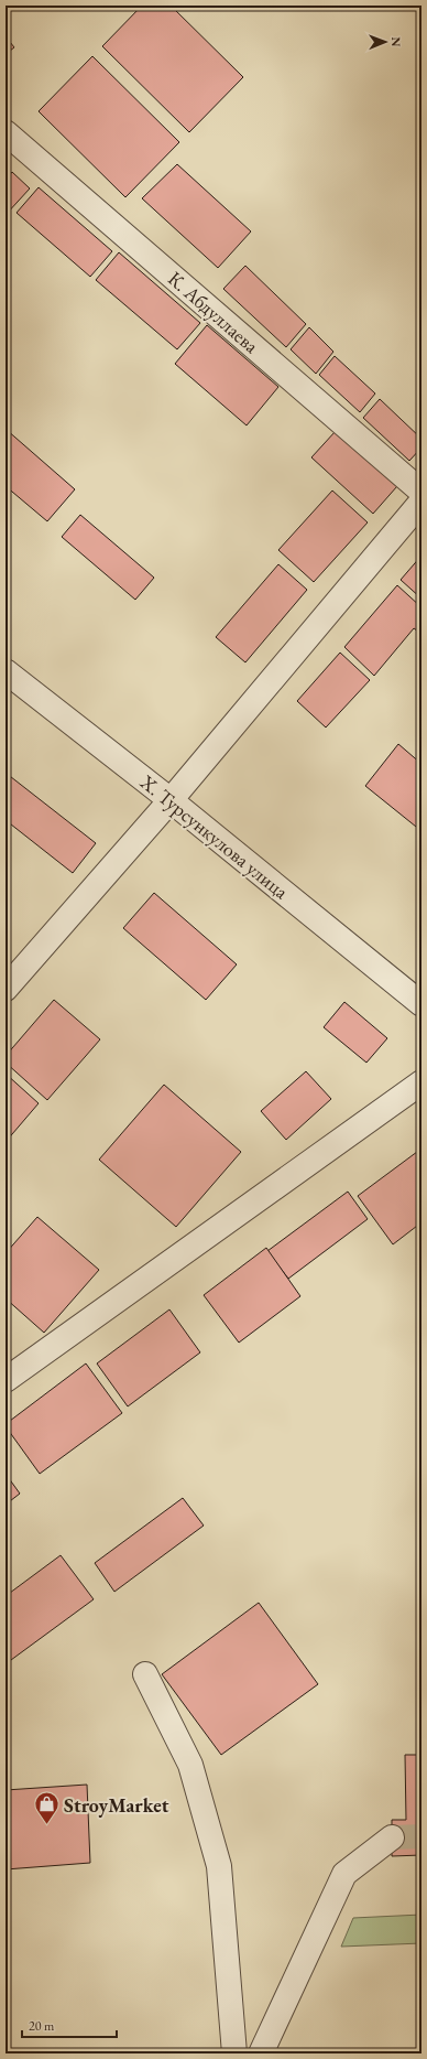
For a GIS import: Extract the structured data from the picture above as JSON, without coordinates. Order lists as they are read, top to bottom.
{
  "streets": {
    "street": ["К. Абдуллаева", "Х. Турсункулова улица"]
  },
  "places": {
    "shop": ["StroyMarket"]
  },
  "scale_bar": "20 m",
  "north": "right"
}
